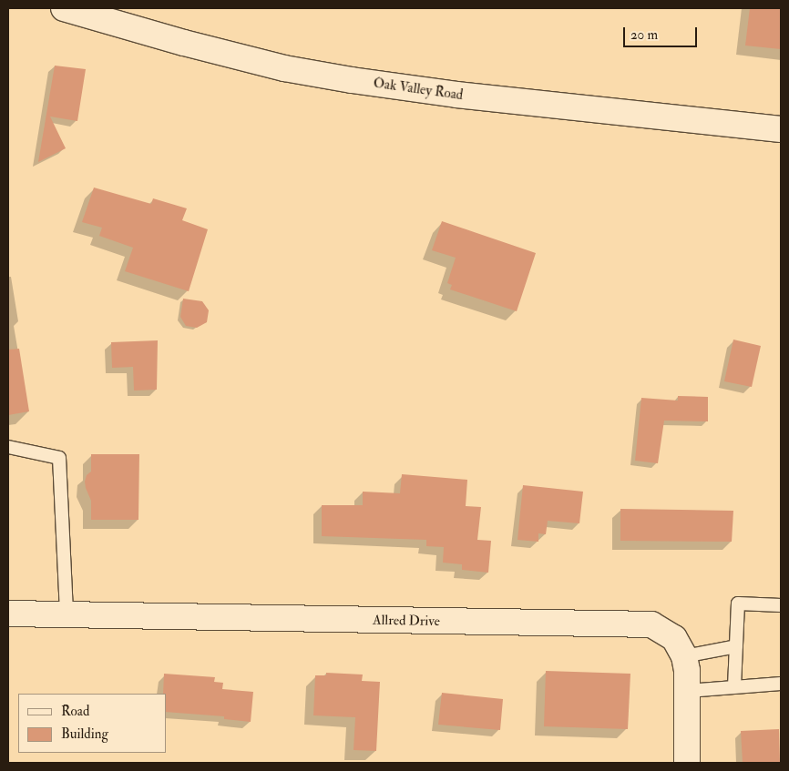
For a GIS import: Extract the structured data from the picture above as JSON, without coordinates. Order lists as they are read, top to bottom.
{
  "streets": {
    "street": ["Oak Valley Road", "Allred Drive"]
  },
  "legend": ["Road", "Building"],
  "scale_bar": "20 m"
}
